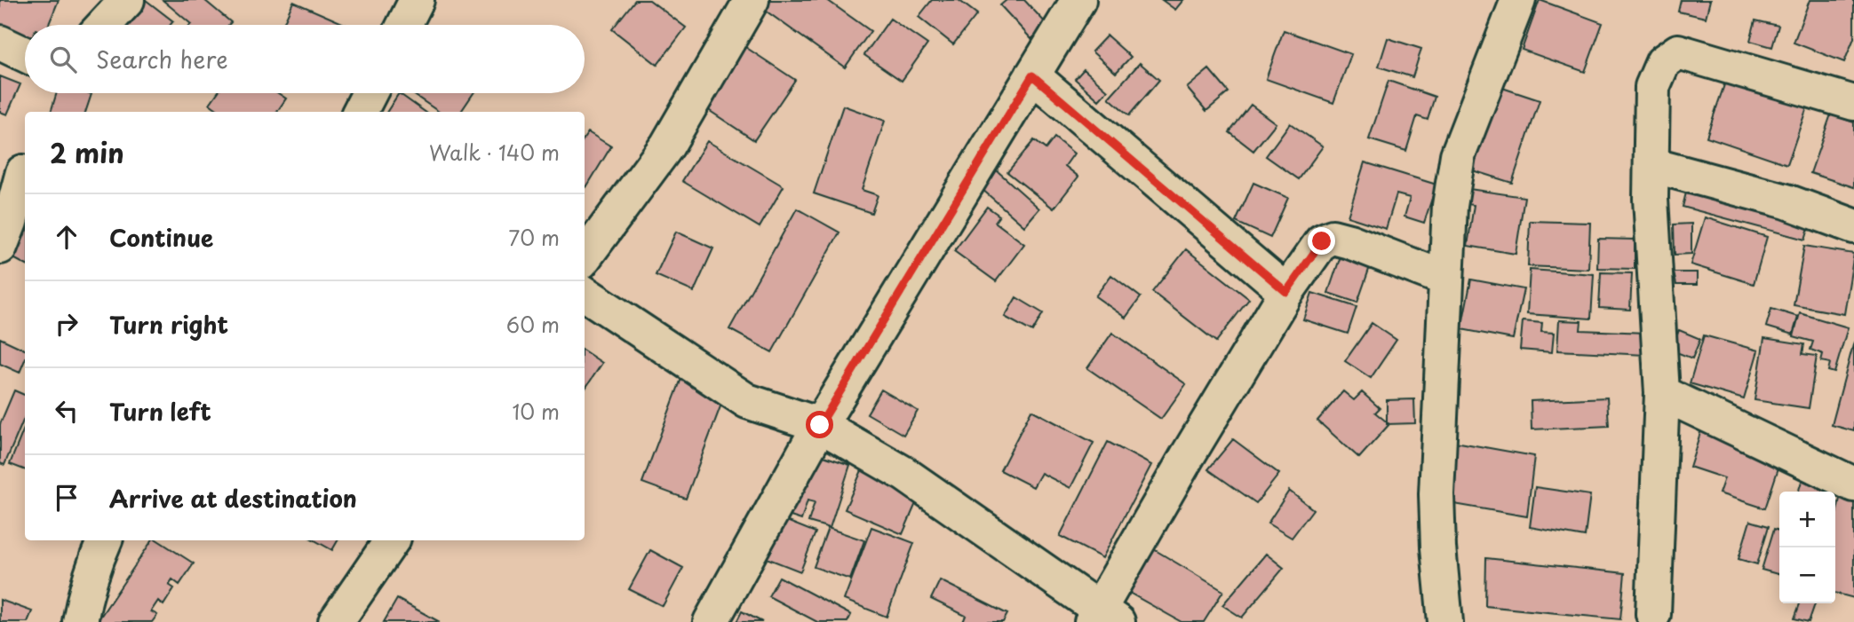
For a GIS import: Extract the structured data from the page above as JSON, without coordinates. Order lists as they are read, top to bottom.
{
  "page": {
    "search": "Search here",
    "heading": ["2 min", "Walk · 140 m"],
    "list": [
      ["Continue", "70 m"],
      ["Turn right", "60 m"],
      ["Turn left", "10 m"],
      "Arrive at destination"
    ],
    "map_buttons": ["+", "−"]
  }
}
